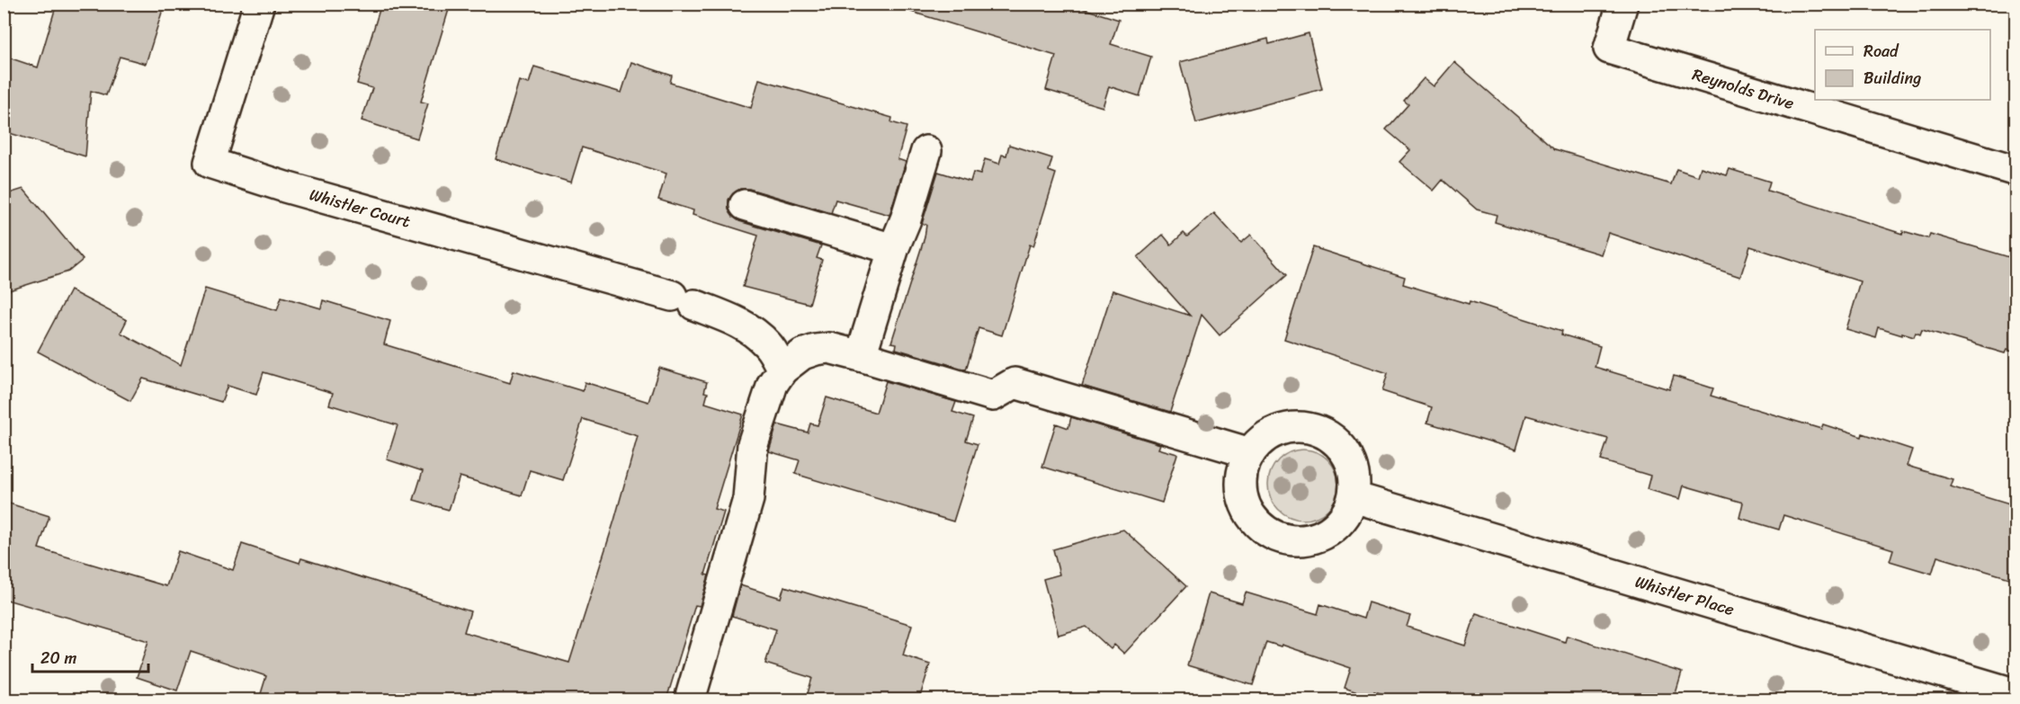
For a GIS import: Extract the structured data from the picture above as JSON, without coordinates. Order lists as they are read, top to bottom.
{
  "streets": {
    "street": ["Reynolds Drive", "Whistler Court", "Whistler Place"]
  },
  "legend": ["Road", "Building"],
  "scale_bar": "20 m"
}
